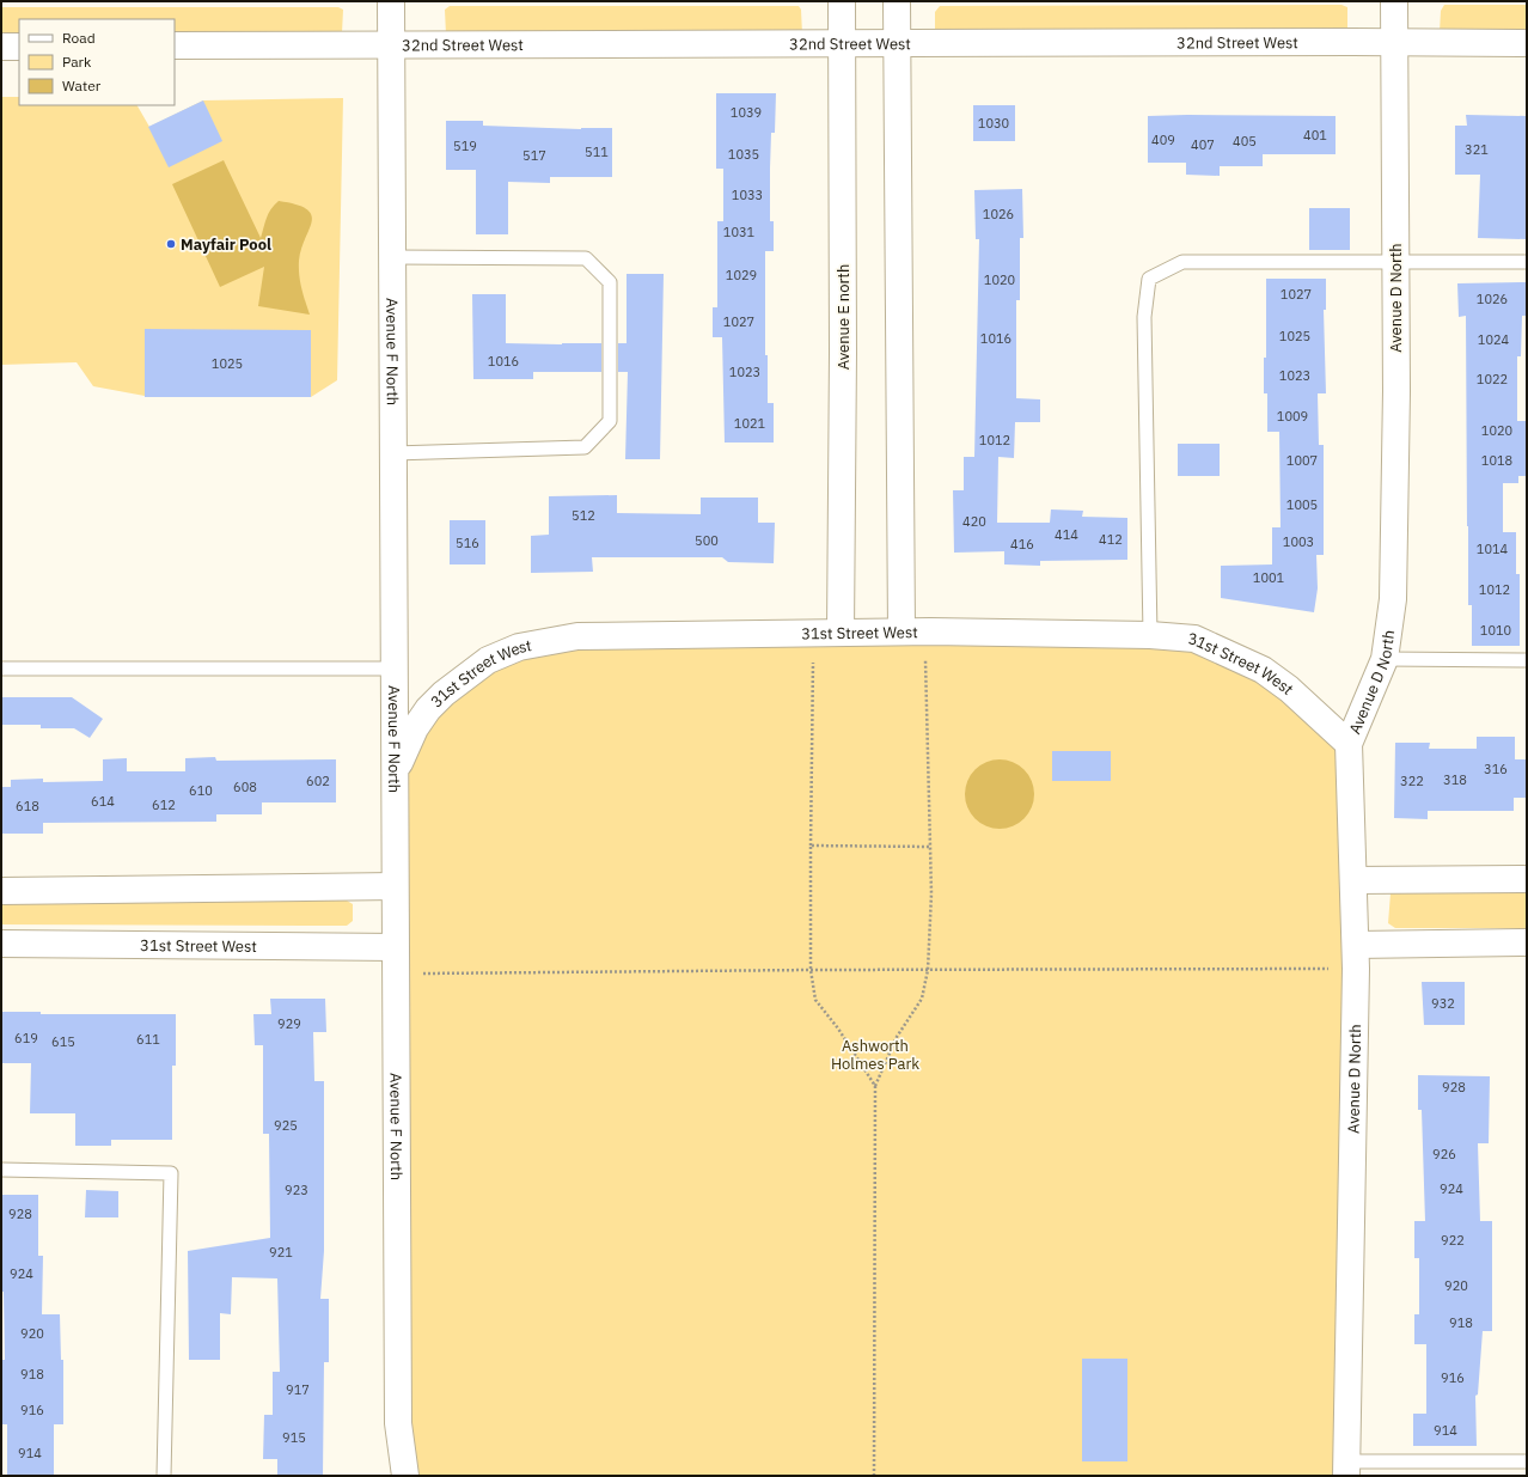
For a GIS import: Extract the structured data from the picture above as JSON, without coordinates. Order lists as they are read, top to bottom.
{
  "streets": {
    "street": [
      "32nd Street West",
      "Avenue D North",
      "Avenue E north",
      "Avenue F North",
      "31st Street West"
    ]
  },
  "crossings": [
    ["32nd Street West", "Avenue D North"],
    ["32nd Street West", "Avenue E north"],
    ["32nd Street West", "Avenue F North"],
    ["Avenue D North", "31st Street West"],
    ["Avenue E north", "31st Street West"],
    ["Avenue F North", "31st Street West"]
  ],
  "parks": ["Ashworth Holmes Park"],
  "places": ["Mayfair Pool"],
  "house_numbers": [
    "1039",
    "1030",
    "401",
    "409",
    "405",
    "407",
    "519",
    "321",
    "511",
    "1035",
    "517",
    "1033",
    "1026",
    "1031",
    "1029",
    "1020",
    "1027",
    "1026",
    "1027",
    "1025",
    "1016",
    "1024",
    "1016",
    "1025",
    "1023",
    "1023",
    "1022",
    "1009",
    "1021",
    "1020",
    "1012",
    "1007",
    "1018",
    "1005",
    "512",
    "420",
    "414",
    "412",
    "500",
    "1003",
    "516",
    "416",
    "1014",
    "1001",
    "1012",
    "1010",
    "316",
    "318",
    "602",
    "322",
    "608",
    "610",
    "614",
    "612",
    "618",
    "932",
    "929",
    "619",
    "611",
    "615",
    "928",
    "925",
    "926",
    "924",
    "923",
    "928",
    "922",
    "921",
    "924",
    "920",
    "918",
    "920",
    "918",
    "916",
    "917",
    "916",
    "914",
    "915",
    "914"
  ],
  "legend": ["Road", "Park", "Water"]
}
